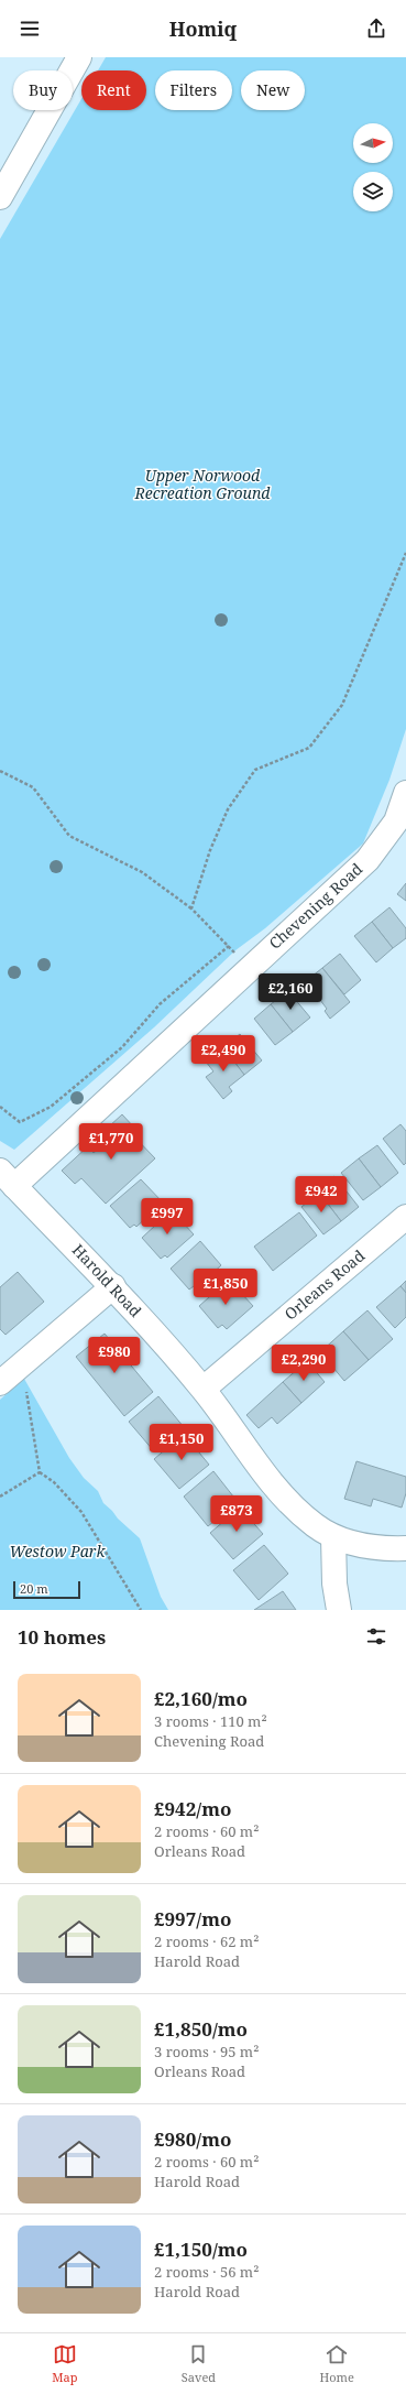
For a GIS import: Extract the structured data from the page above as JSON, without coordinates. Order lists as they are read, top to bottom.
{
  "streets": {
    "street": ["Chevening Road", "Harold Road", "Orleans Road"]
  },
  "crossings": [
    ["Chevening Road", "Harold Road"],
    ["Harold Road", "Orleans Road"]
  ],
  "parks": ["Upper Norwood Recreation Ground", "Westow Park"],
  "scale_bar": "20 m",
  "north": "right",
  "page": {
    "header": "Homiq",
    "chip": [
      "Buy",
      "Rent",
      "Filters",
      "New"
    ],
    "price": [
      "£2,160",
      "£2,490",
      "£1,770",
      "£942",
      "£997",
      "£1,850",
      "£980",
      "£2,290",
      "£1,150",
      "£873"
    ],
    "scale": "20 m",
    "heading": "10 homes",
    "list": [
      {
        "name": "£2,160/mo",
        "note": "3 rooms · 110 m² · Chevening Road"
      },
      {
        "name": "£942/mo",
        "note": "2 rooms · 60 m² · Orleans Road"
      },
      {
        "name": "£997/mo",
        "note": "2 rooms · 62 m² · Harold Road"
      },
      {
        "name": "£1,850/mo",
        "note": "3 rooms · 95 m² · Orleans Road"
      },
      {
        "name": "£980/mo",
        "note": "2 rooms · 60 m² · Harold Road"
      },
      {
        "name": "£1,150/mo",
        "note": "2 rooms · 56 m² · Harold Road"
      }
    ],
    "tabs": ["Map", "Saved", "Home"]
  }
}
